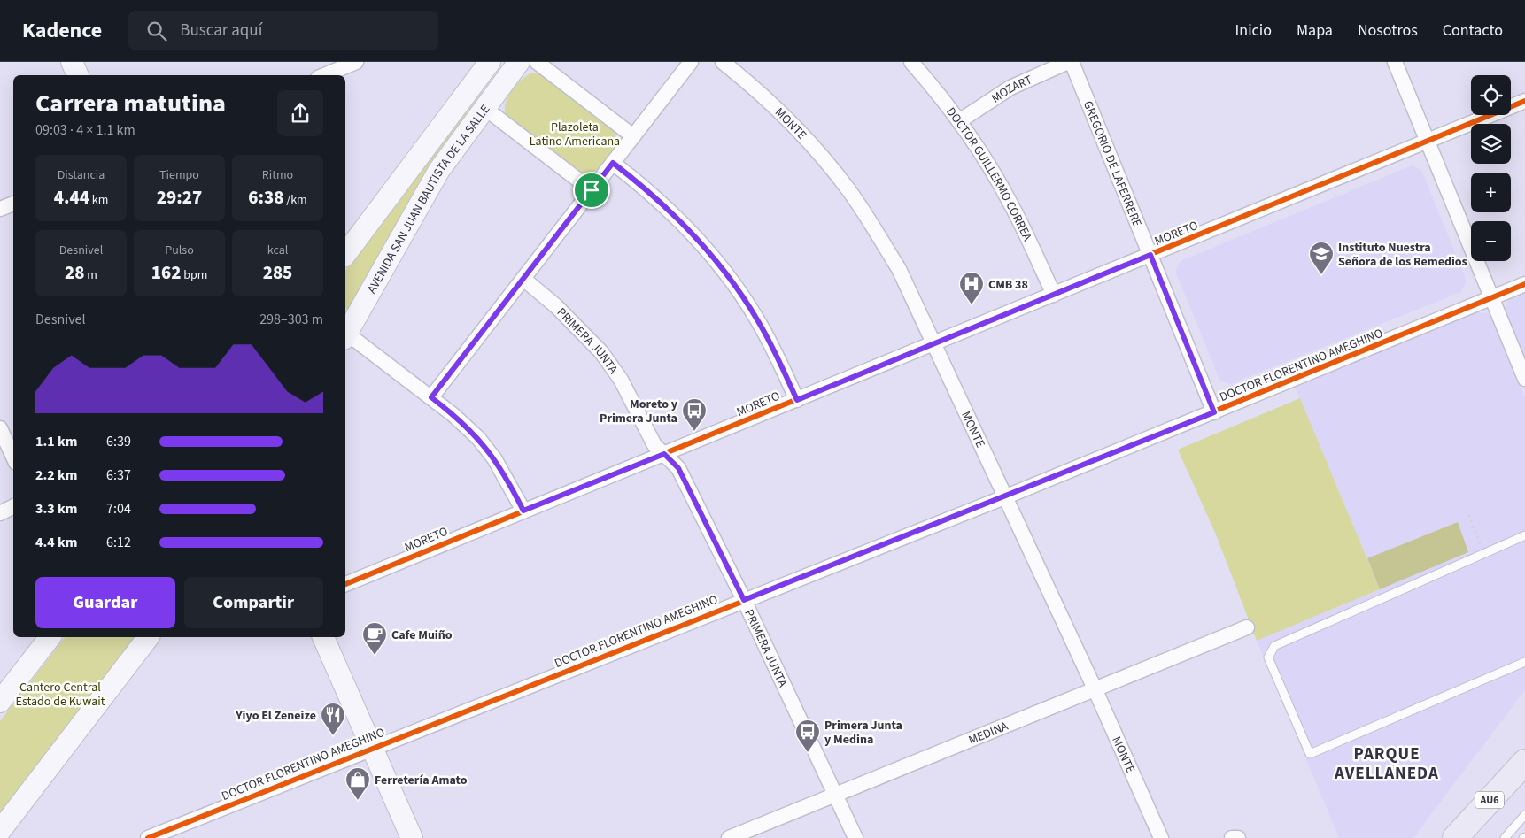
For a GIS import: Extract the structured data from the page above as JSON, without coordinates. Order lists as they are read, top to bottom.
{
  "streets": {
    "highway": ["AU6"],
    "street": [
      "MOZART",
      "MONTE",
      "GREGORIO DE LAFERRERE",
      "DOCTOR GUILLERMO CORREA",
      "AVENIDA SAN JUAN BAUTISTA DE LA SALLE",
      "MORETO",
      "PRIMERA JUNTA",
      "DOCTOR FLORENTINO AMEGHINO",
      "MEDINA"
    ]
  },
  "crossings": [
    ["MOZART", "DOCTOR GUILLERMO CORREA"],
    ["MONTE", "MORETO"],
    ["MONTE", "DOCTOR FLORENTINO AMEGHINO"],
    ["MONTE", "MEDINA"],
    ["GREGORIO DE LAFERRERE", "MORETO"],
    ["GREGORIO DE LAFERRERE", "DOCTOR FLORENTINO AMEGHINO"],
    ["DOCTOR GUILLERMO CORREA", "MORETO"],
    ["MORETO", "PRIMERA JUNTA"],
    ["PRIMERA JUNTA", "DOCTOR FLORENTINO AMEGHINO"],
    ["PRIMERA JUNTA", "MEDINA"]
  ],
  "districts": ["PARQUE AVELLANEDA"],
  "parks": ["Plazoleta Latino Americana", "Cantero Central Estado de Kuwait"],
  "places": {
    "school or university": ["Instituto Nuestra Señora de los Remedios"],
    "hospital": ["CMB 38"],
    "bus stop": ["Moreto y Primera Junta", "Primera Junta y Medina"],
    "cafe": ["Cafe Muiño"],
    "restaurant": ["Yiyo El Zeneize"],
    "shop": ["Ferretería Amato"]
  },
  "page": {
    "header": "Kadence",
    "search": "Buscar aquí",
    "nav": [
      "Inicio",
      "Mapa",
      "Nosotros",
      "Contacto"
    ],
    "map_buttons": ["+", "−"],
    "heading": ["Carrera matutina", "09:03 · 4 × 1.1 km"],
    "stats": [
      ["Distancia", "4.44 km"],
      ["Tiempo", "29:27"],
      ["Ritmo", "6:38 /km"],
      ["Desnivel", "28 m"],
      ["Pulso", "162 bpm"],
      ["kcal", "285"]
    ],
    "chart": ["Desnivel", "298–303 m"],
    "list": [
      {
        "name": "1.1 km",
        "note": "6:39"
      },
      {
        "name": "2.2 km",
        "note": "6:37"
      },
      {
        "name": "3.3 km",
        "note": "7:04"
      },
      {
        "name": "4.4 km",
        "note": "6:12"
      }
    ],
    "buttons": ["Guardar", "Compartir"]
  }
}
